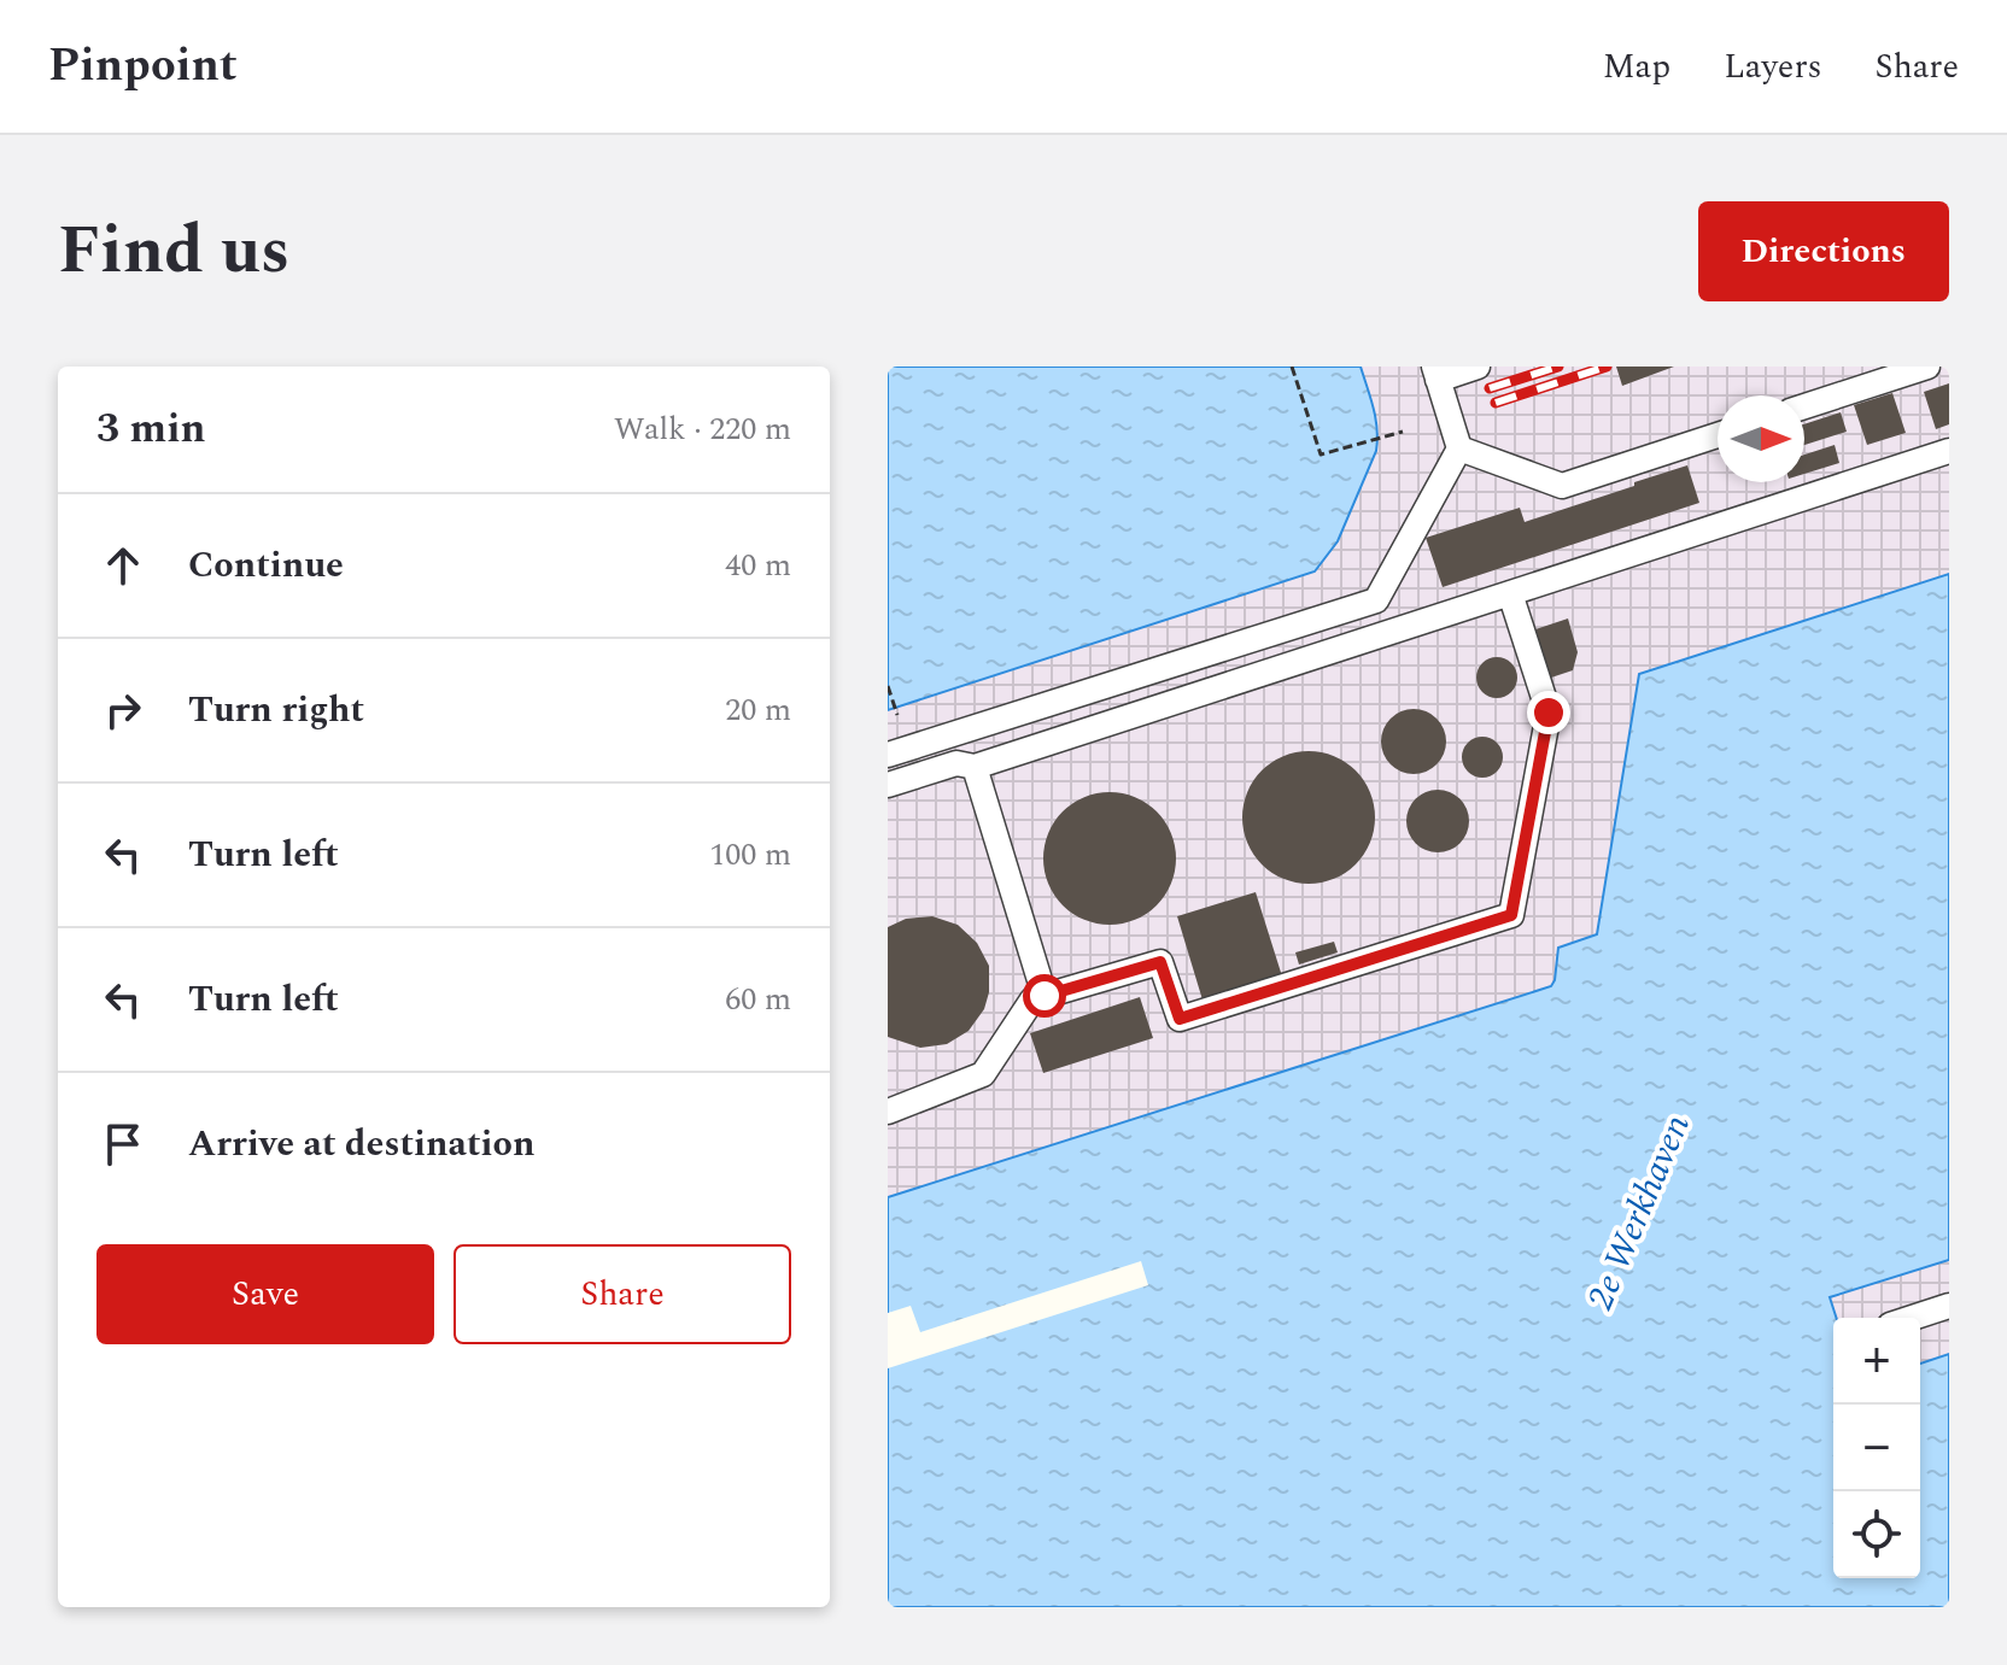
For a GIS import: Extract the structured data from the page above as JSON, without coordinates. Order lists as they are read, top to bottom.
{
  "water": ["2e Werkhaven"],
  "north": "right",
  "page": {
    "header": "Pinpoint",
    "nav": ["Map", "Layers", "Share"],
    "title": "Find us",
    "buttons": [
      "Directions",
      ["Save", "Share"]
    ],
    "heading": ["3 min", "Walk · 220 m"],
    "list": [
      ["Continue", "40 m"],
      ["Turn right", "20 m"],
      ["Turn left", "100 m"],
      ["Turn left", "60 m"],
      "Arrive at destination"
    ],
    "map_buttons": ["+", "−"]
  }
}
